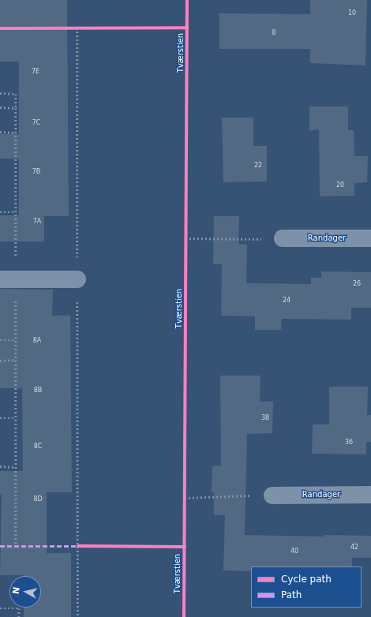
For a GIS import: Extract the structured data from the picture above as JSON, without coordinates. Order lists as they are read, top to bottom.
{
  "streets": {
    "street": ["Randager"],
    "cycle path": ["Tværstien"]
  },
  "house_numbers": [
    "10",
    "8",
    "7E",
    "7C",
    "22",
    "7B",
    "20",
    "7A",
    "26",
    "24",
    "8A",
    "8B",
    "38",
    "36",
    "8C",
    "8D",
    "42",
    "40"
  ],
  "legend": ["Cycle path", "Path"],
  "north": "left"
}
